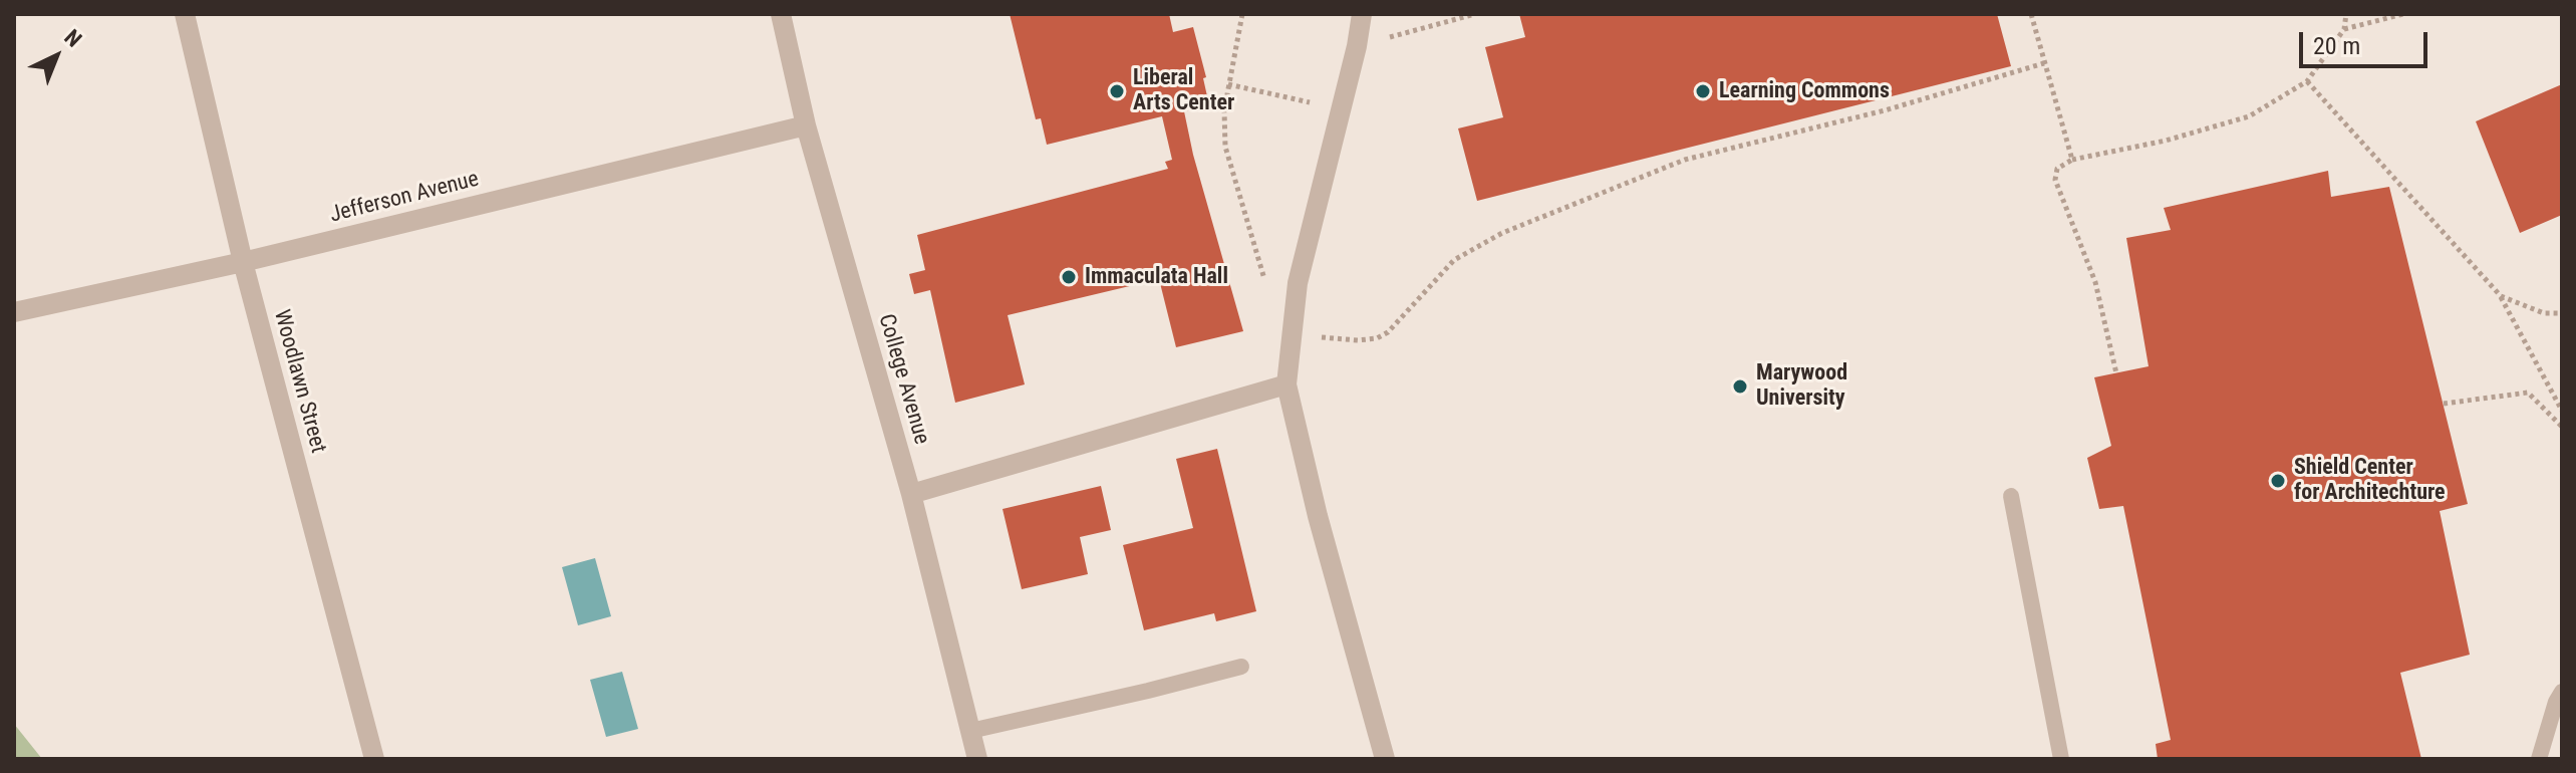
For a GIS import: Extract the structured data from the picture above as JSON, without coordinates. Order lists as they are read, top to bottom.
{
  "streets": {
    "street": ["Jefferson Avenue", "College Avenue", "Woodlawn Street"]
  },
  "crossings": [
    ["Jefferson Avenue", "College Avenue"],
    ["Jefferson Avenue", "Woodlawn Street"]
  ],
  "places": [
    "Liberal Arts Center",
    "Learning Commons",
    "Immaculata Hall",
    "Marywood University",
    "Shield Center for Architechture"
  ],
  "scale_bar": "20 m",
  "north": "top right"
}
